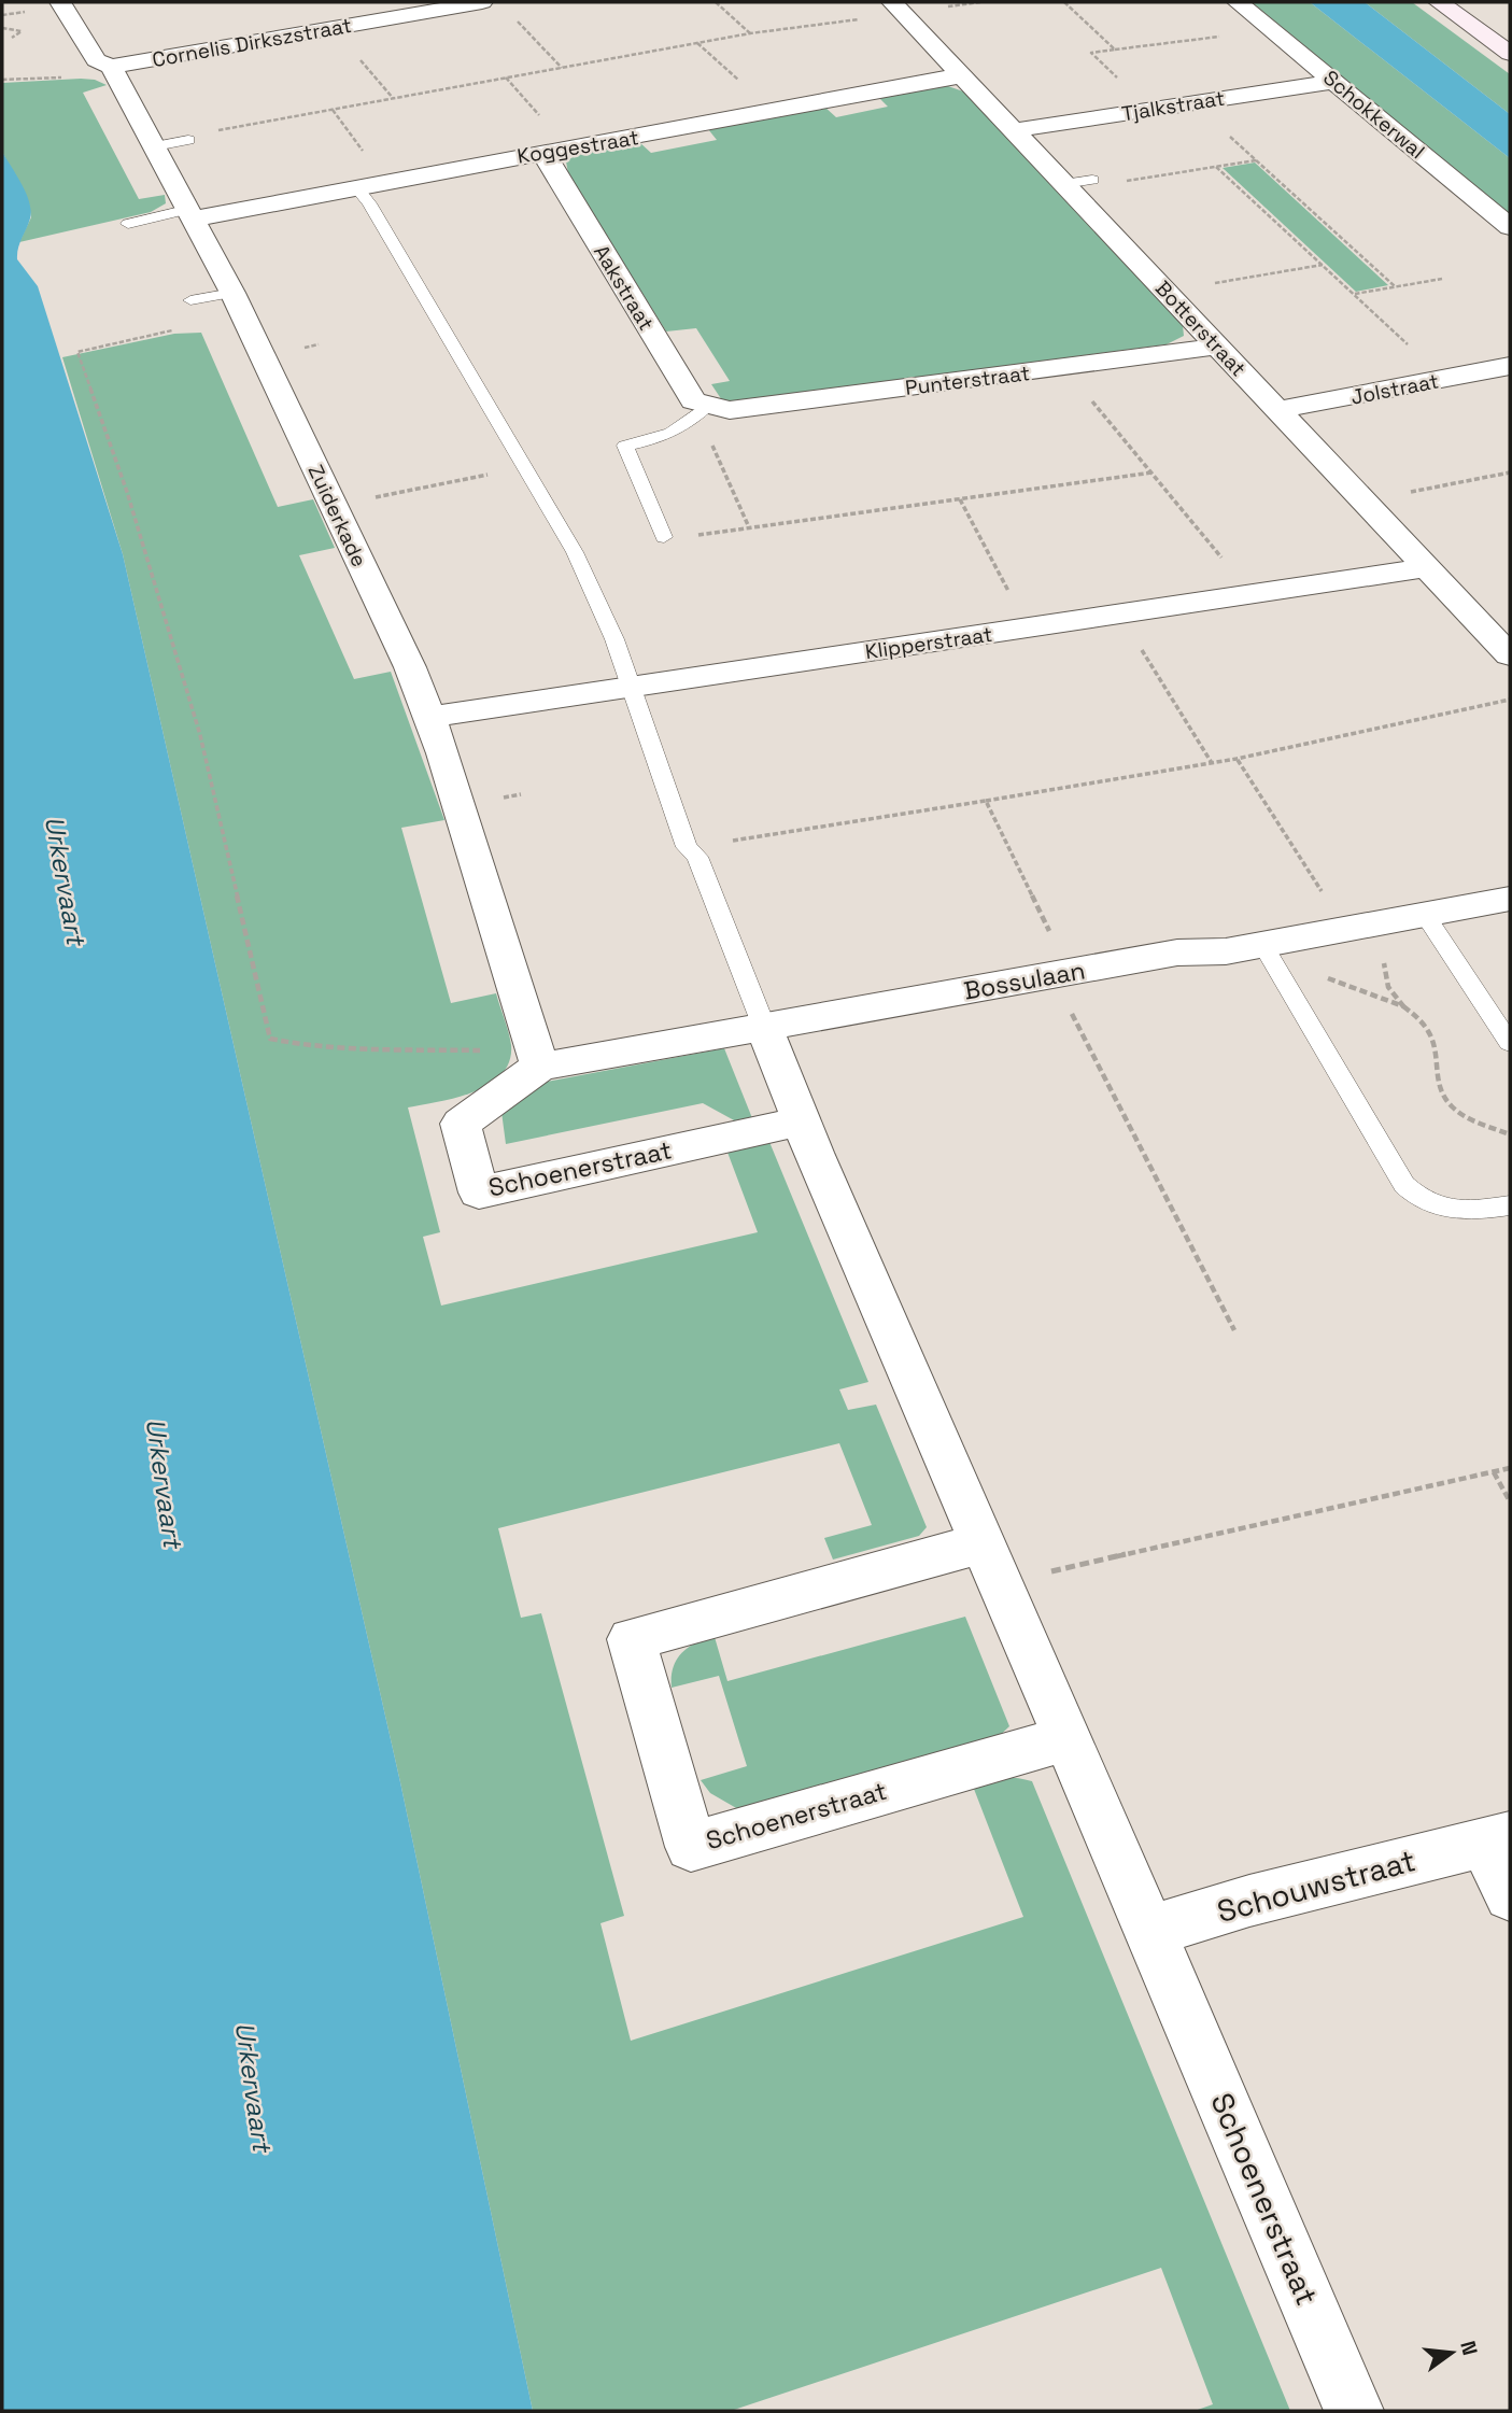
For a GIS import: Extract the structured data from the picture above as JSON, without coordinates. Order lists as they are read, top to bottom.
{
  "streets": {
    "street": [
      "Cornelis Dirkszstraat",
      "Tjalkstraat",
      "Schokkerwal",
      "Koggestraat",
      "Aakstraat",
      "Botterstraat",
      "Punterstraat",
      "Jolstraat",
      "Zuiderkade",
      "Klipperstraat",
      "Bossulaan",
      "Schoenerstraat",
      "Schouwstraat"
    ]
  },
  "crossings": [
    ["Cornelis Dirkszstraat", "Zuiderkade"],
    ["Tjalkstraat", "Schokkerwal"],
    ["Tjalkstraat", "Botterstraat"],
    ["Koggestraat", "Aakstraat"],
    ["Koggestraat", "Botterstraat"],
    ["Koggestraat", "Zuiderkade"],
    ["Aakstraat", "Punterstraat"],
    ["Botterstraat", "Punterstraat"],
    ["Botterstraat", "Jolstraat"],
    ["Botterstraat", "Klipperstraat"],
    ["Zuiderkade", "Klipperstraat"],
    ["Zuiderkade", "Bossulaan"],
    ["Zuiderkade", "Schoenerstraat"],
    ["Bossulaan", "Schoenerstraat"],
    ["Schoenerstraat", "Schouwstraat"]
  ],
  "water": ["Urkervaart"],
  "north": "right"
}
